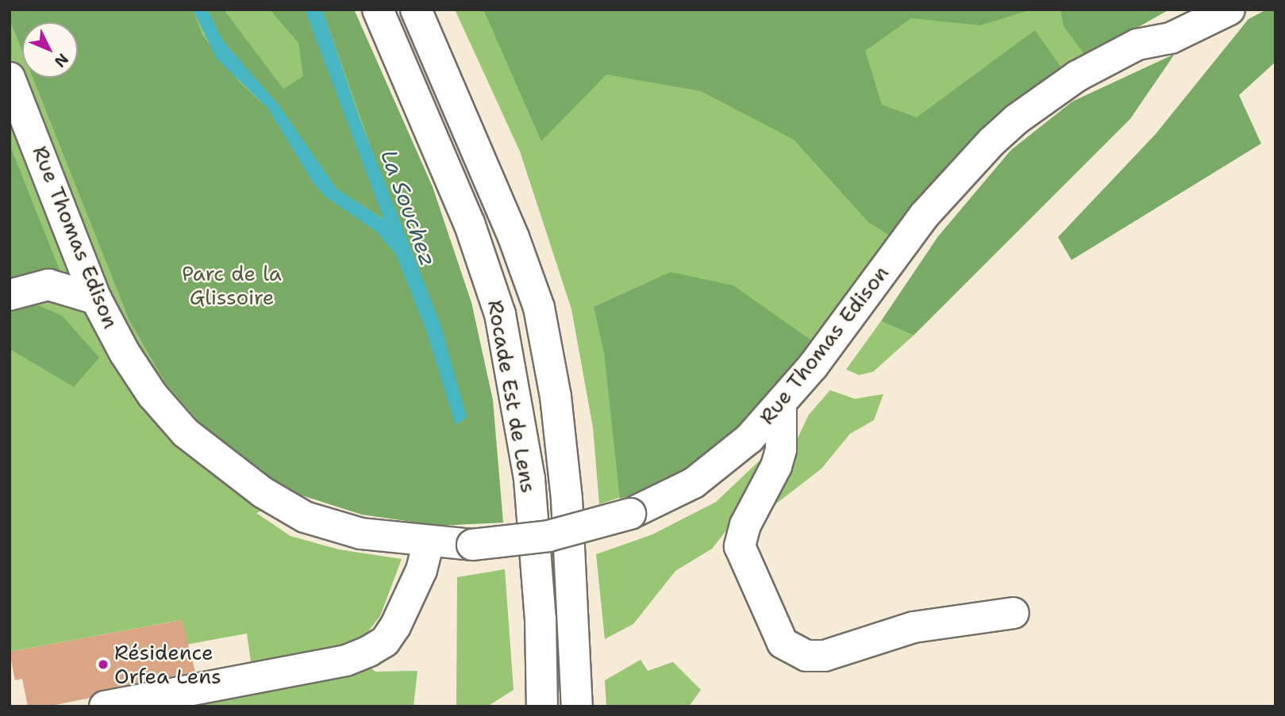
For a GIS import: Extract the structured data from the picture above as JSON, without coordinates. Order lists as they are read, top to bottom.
{
  "streets": {
    "main road": ["Rue Thomas Edison", "Rocade Est de Lens"]
  },
  "water": ["La Souchez"],
  "parks": ["Parc de la Glissoire"],
  "places": ["Résidence Orfea Lens"],
  "north": "bottom right"
}
